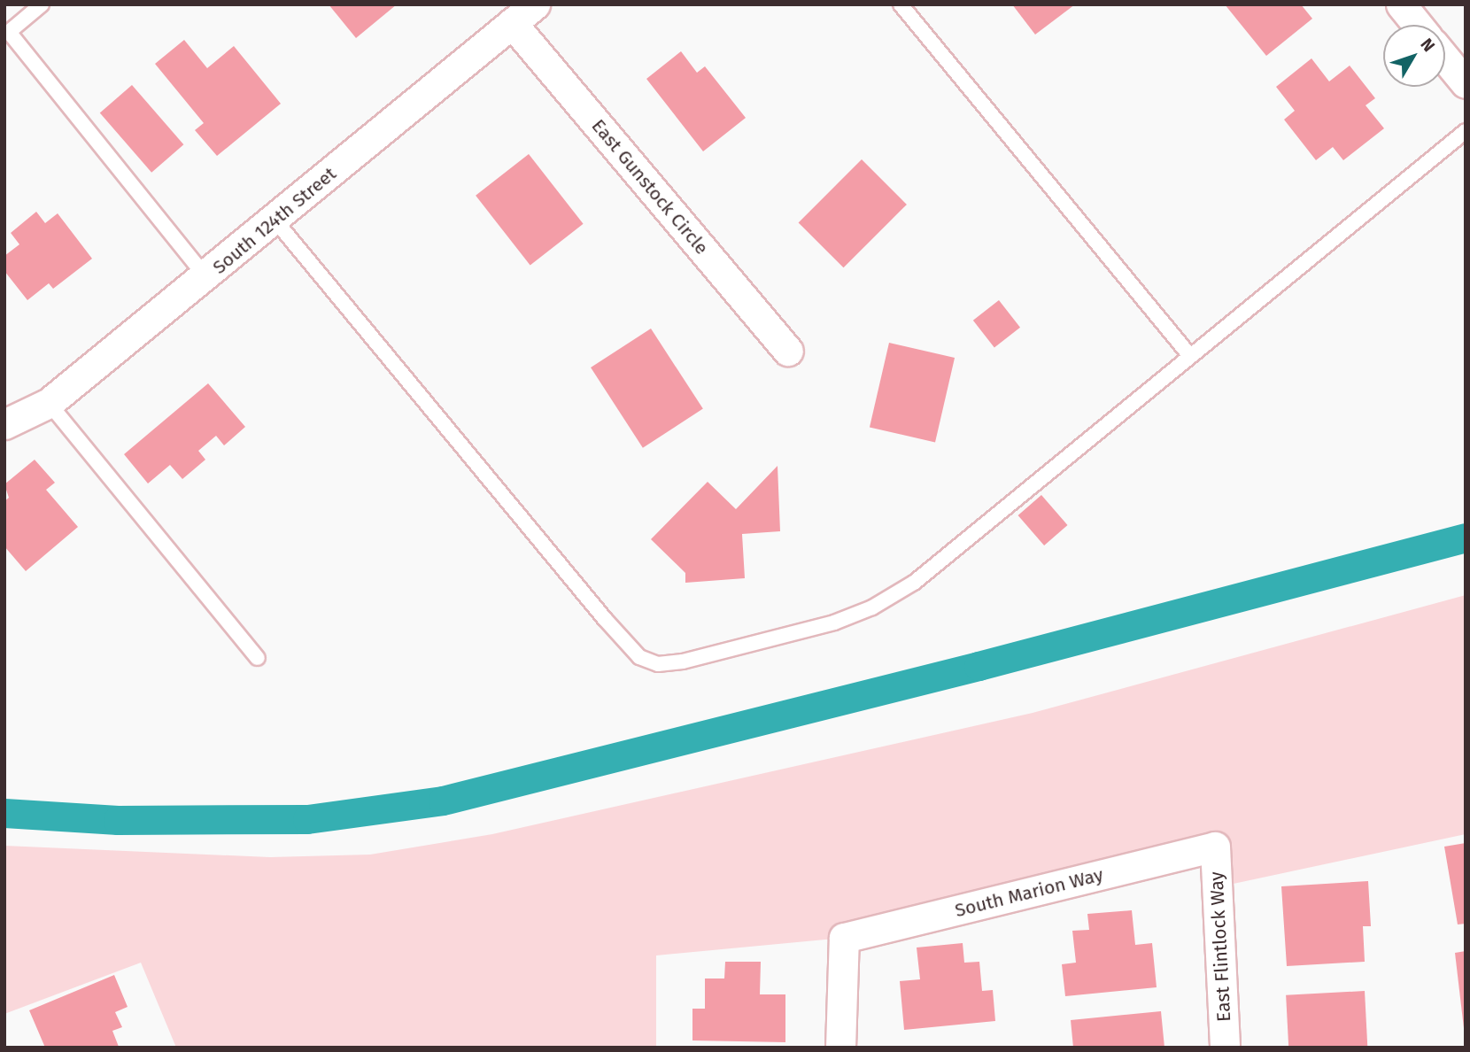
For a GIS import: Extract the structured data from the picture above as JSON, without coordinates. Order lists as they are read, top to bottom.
{
  "streets": {
    "street": [
      "East Gunstock Circle",
      "South 124th Street",
      "South Marion Way",
      "East Flintlock Way"
    ]
  },
  "crossings": [
    ["East Gunstock Circle", "South 124th Street"],
    ["South Marion Way", "East Flintlock Way"]
  ],
  "north": "top right"
}
